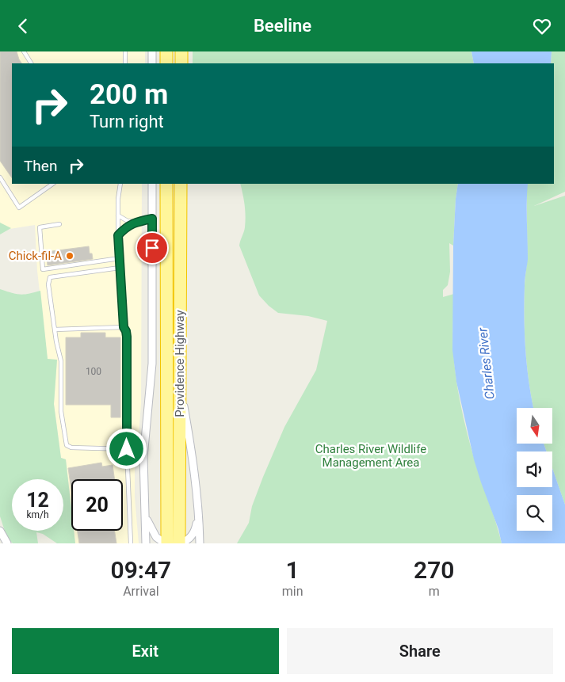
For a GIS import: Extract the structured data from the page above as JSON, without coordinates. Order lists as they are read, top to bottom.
{
  "streets": {
    "highway": ["Providence Highway"]
  },
  "water": ["Charles River"],
  "parks": ["Charles River Wildlife Management Area"],
  "places": ["Chick-fil-A"],
  "house_numbers": ["100"],
  "north": "bottom",
  "page": {
    "header": "Beeline",
    "turn": ["200 m", "Turn right"],
    "then": "Then",
    "speed": "12 km/h",
    "limit": "20",
    "eta": [
      "09:47",
      "Arrival",
      "1",
      "min",
      "270",
      "m"
    ],
    "buttons": ["Exit", "Share"]
  }
}
